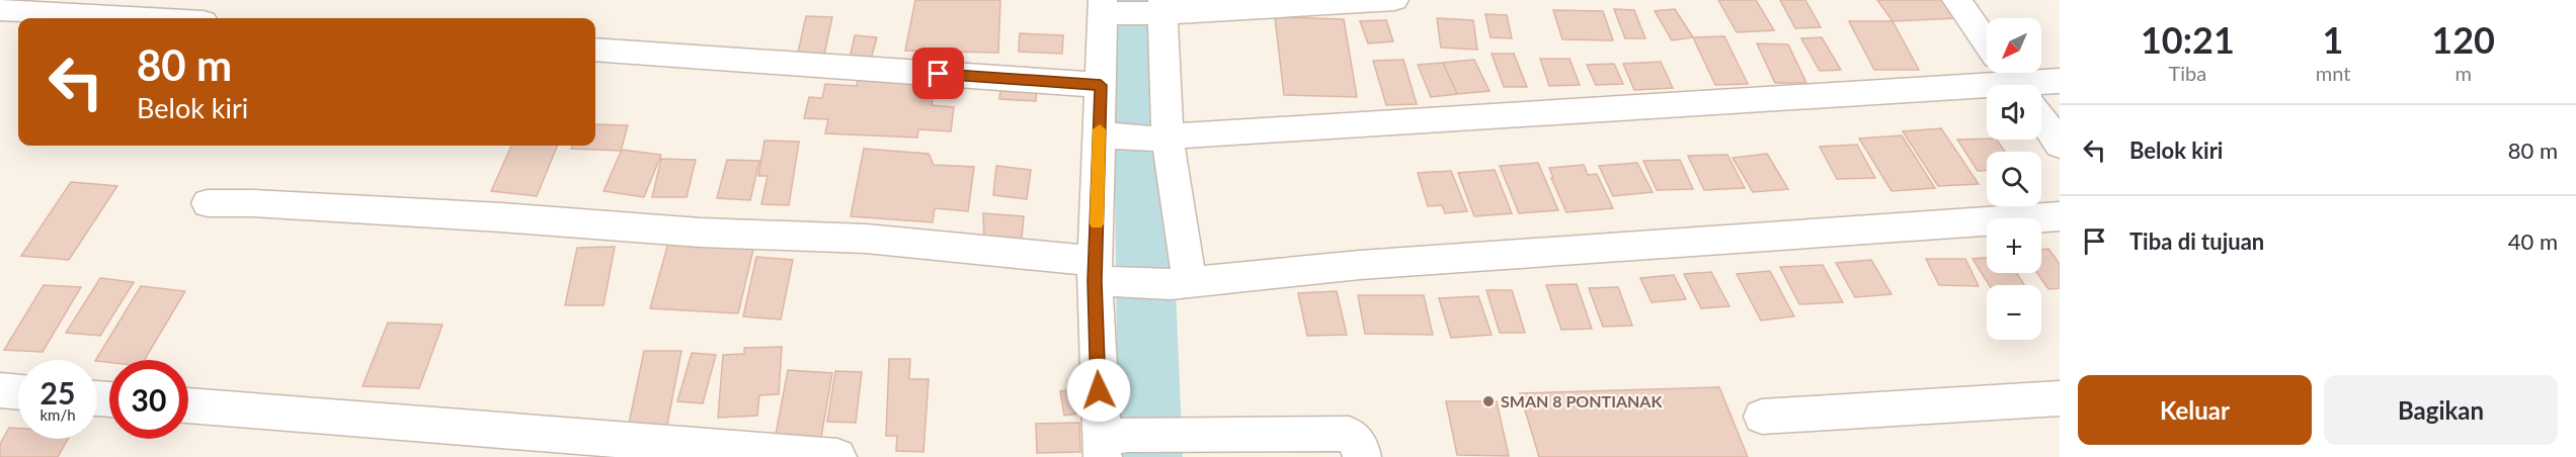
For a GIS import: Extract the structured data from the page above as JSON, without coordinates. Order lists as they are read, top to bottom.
{
  "places": ["SMAN 8 PONTIANAK"],
  "north": "bottom left",
  "page": {
    "eta": [
      "10:21",
      "Tiba",
      "1",
      "mnt",
      "120",
      "m"
    ],
    "map_buttons": ["+", "−"],
    "turn": ["80 m", "Belok kiri"],
    "list": [
      {
        "name": "Belok kiri",
        "value": "80 m"
      },
      {
        "name": "Tiba di tujuan",
        "value": "40 m"
      }
    ],
    "speed": "25 km/h",
    "limit": "30",
    "buttons": ["Keluar", "Bagikan"]
  }
}
